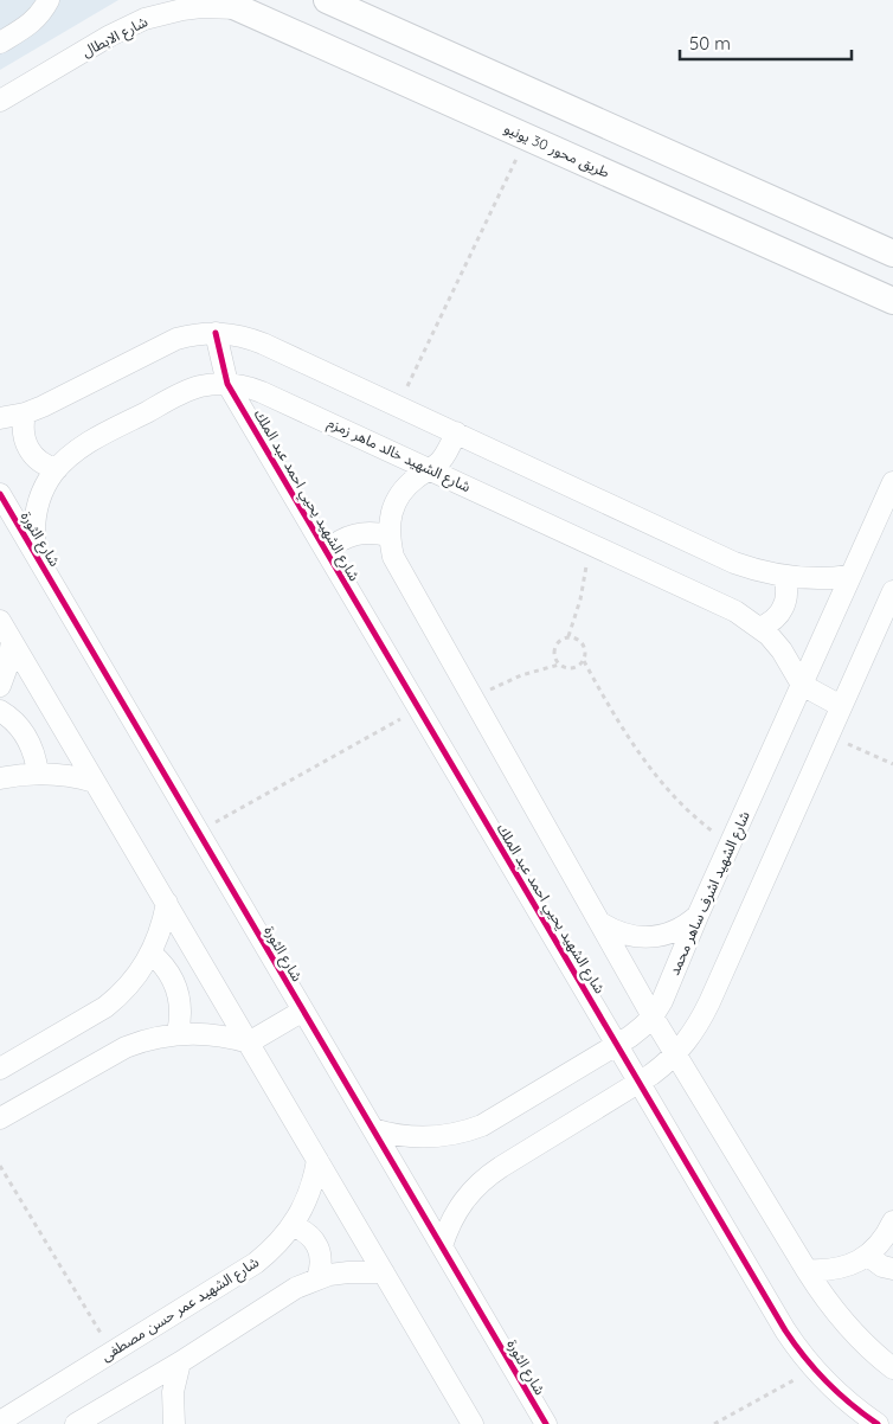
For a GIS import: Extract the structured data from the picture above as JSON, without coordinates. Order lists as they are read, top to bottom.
{
  "streets": {
    "street": [
      "شارع الابطال",
      "طريق محور 30 يونيو",
      "شارع الشهيد خالد ماهر زمزم",
      "شارع الشهيد يحيي احمد عبد الملك",
      "شارع الثورة",
      "شارع الشهيد اشرف ساهر محمد",
      "شارع الشهيد عمر حسن مصطفى"
    ]
  },
  "crossings": [
    ["شارع الابطال", "طريق محور 30 يونيو"],
    ["شارع الشهيد خالد ماهر زمزم", "شارع الشهيد يحيي احمد عبد الملك"],
    ["شارع الشهيد خالد ماهر زمزم", "شارع الثورة"],
    ["شارع الشهيد خالد ماهر زمزم", "شارع الشهيد اشرف ساهر محمد"],
    ["شارع الشهيد يحيي احمد عبد الملك", "شارع الشهيد اشرف ساهر محمد"],
    ["شارع الثورة", "شارع الشهيد اشرف ساهر محمد"]
  ],
  "scale_bar": "50 m"
}
